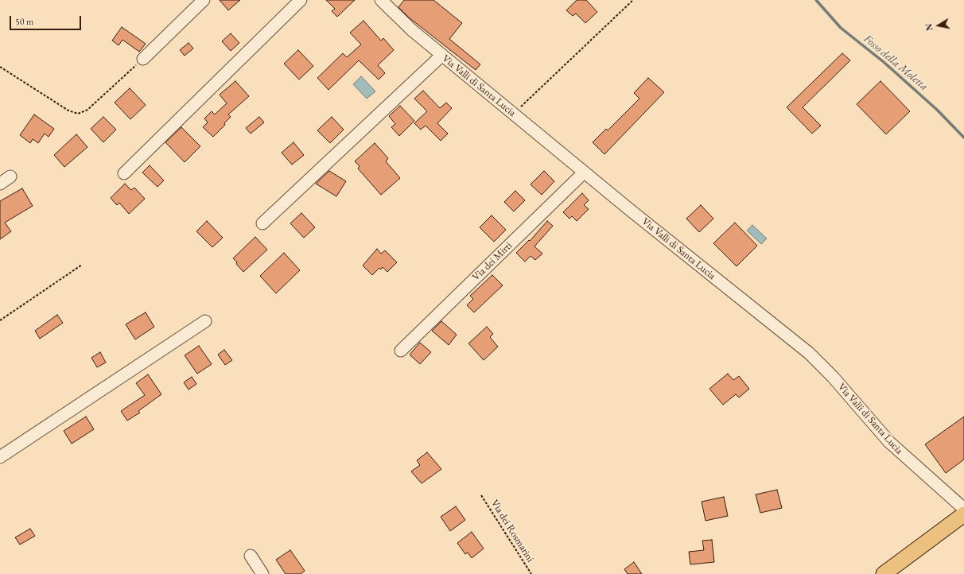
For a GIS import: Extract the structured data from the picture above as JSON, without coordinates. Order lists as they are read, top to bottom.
{
  "streets": {
    "street": ["Via Valli di Santa Lucia", "Via dei Mirti"],
    "path": ["Via dei Rosmarini"]
  },
  "crossings": [
    ["Via Valli di Santa Lucia", "Via dei Mirti"]
  ],
  "water": ["Fosso della Moletta"],
  "scale_bar": "50 m",
  "north": "left"
}
